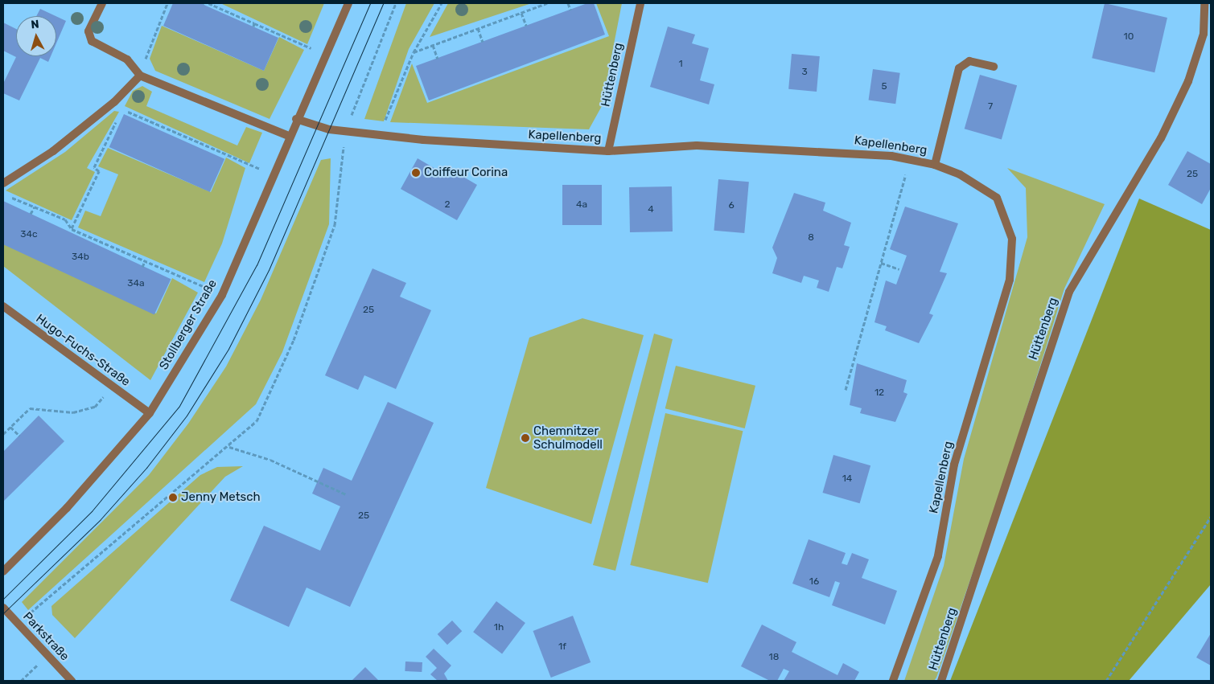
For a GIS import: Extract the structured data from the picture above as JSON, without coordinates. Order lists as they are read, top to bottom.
{
  "streets": {
    "street": [
      "Hüttenberg",
      "Kapellenberg",
      "Stollberger Straße",
      "Hugo-Fuchs-Straße",
      "Parkstraße"
    ]
  },
  "crossings": [
    ["Hüttenberg", "Kapellenberg"],
    ["Kapellenberg", "Stollberger Straße"],
    ["Stollberger Straße", "Hugo-Fuchs-Straße"]
  ],
  "places": ["Coiffeur Corina", "Chemnitzer Schulmodell", "Jenny Metsch"],
  "house_numbers": [
    "10",
    "1",
    "3",
    "5",
    "7",
    "25",
    "2",
    "4a",
    "6",
    "4",
    "34c",
    "8",
    "34b",
    "34a",
    "25",
    "12",
    "14",
    "25",
    "16",
    "1h",
    "1f",
    "18"
  ],
  "north": "top"
}
